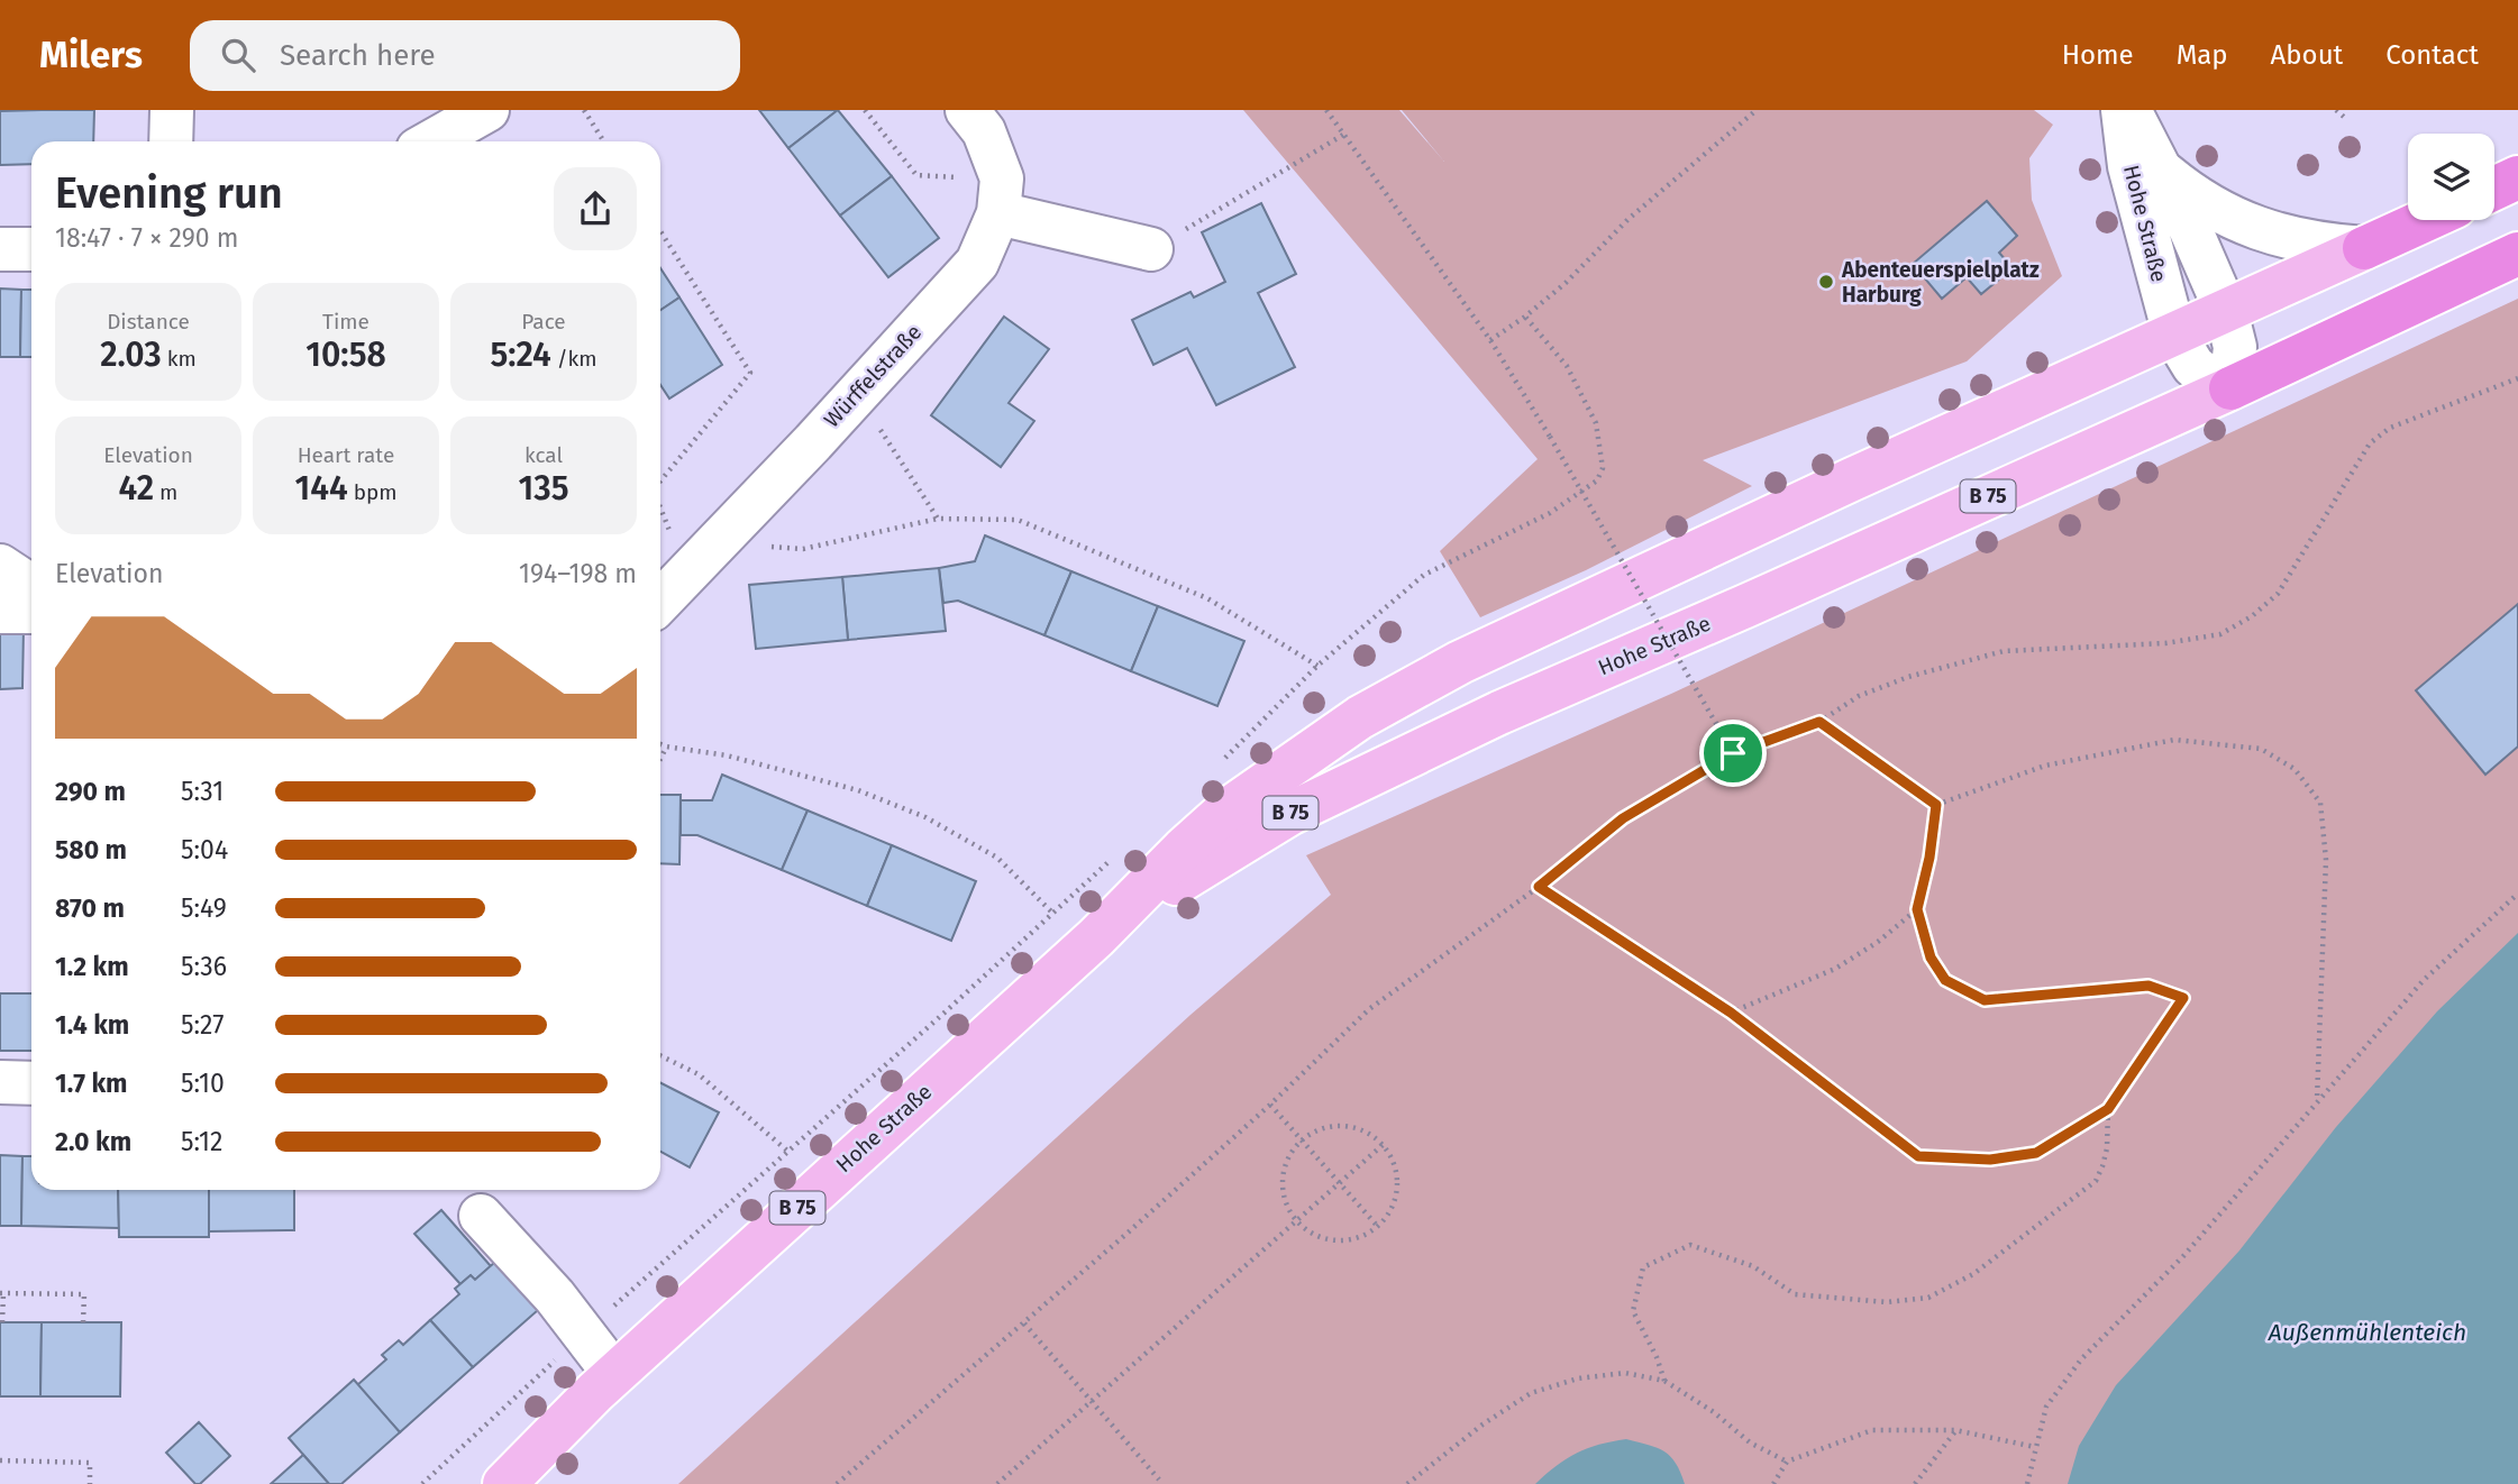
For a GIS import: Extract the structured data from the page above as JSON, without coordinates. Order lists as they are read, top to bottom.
{
  "streets": {
    "highway": ["B 75"],
    "main road": ["Hohe Straße"],
    "street": ["Würffelstraße"]
  },
  "crossings": [
    ["Hohe Straße", "B 75"]
  ],
  "water": ["Außenmühlenteich"],
  "places": ["Abenteuerspielplatz Harburg"],
  "page": {
    "header": "Milers",
    "search": "Search here",
    "nav": [
      "Home",
      "Map",
      "About",
      "Contact"
    ],
    "heading": ["Evening run", "18:47 · 7 × 290 m"],
    "stats": [
      ["Distance", "2.03 km"],
      ["Time", "10:58"],
      ["Pace", "5:24 /km"],
      ["Elevation", "42 m"],
      ["Heart rate", "144 bpm"],
      ["kcal", "135"]
    ],
    "chart": ["Elevation", "194–198 m"],
    "list": [
      {
        "name": "290 m",
        "note": "5:31"
      },
      {
        "name": "580 m",
        "note": "5:04"
      },
      {
        "name": "870 m",
        "note": "5:49"
      },
      {
        "name": "1.2 km",
        "note": "5:36"
      },
      {
        "name": "1.4 km",
        "note": "5:27"
      },
      {
        "name": "1.7 km",
        "note": "5:10"
      },
      {
        "name": "2.0 km",
        "note": "5:12"
      }
    ]
  }
}
